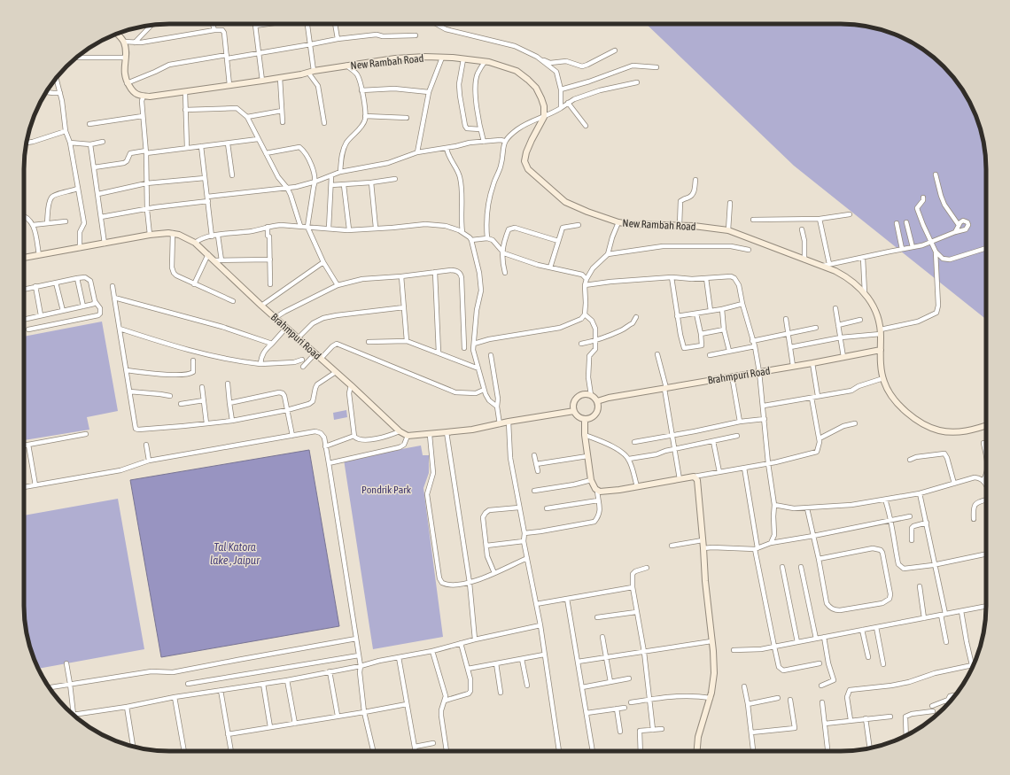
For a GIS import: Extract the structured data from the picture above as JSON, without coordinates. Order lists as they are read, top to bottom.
{
  "streets": {
    "street": ["New Rambah Road", "Brahmpuri Road"]
  },
  "crossings": [
    ["New Rambah Road", "Brahmpuri Road"]
  ],
  "water": ["Tal Katora lake , Jaipur"],
  "parks": ["Pondrik Park"]
}
